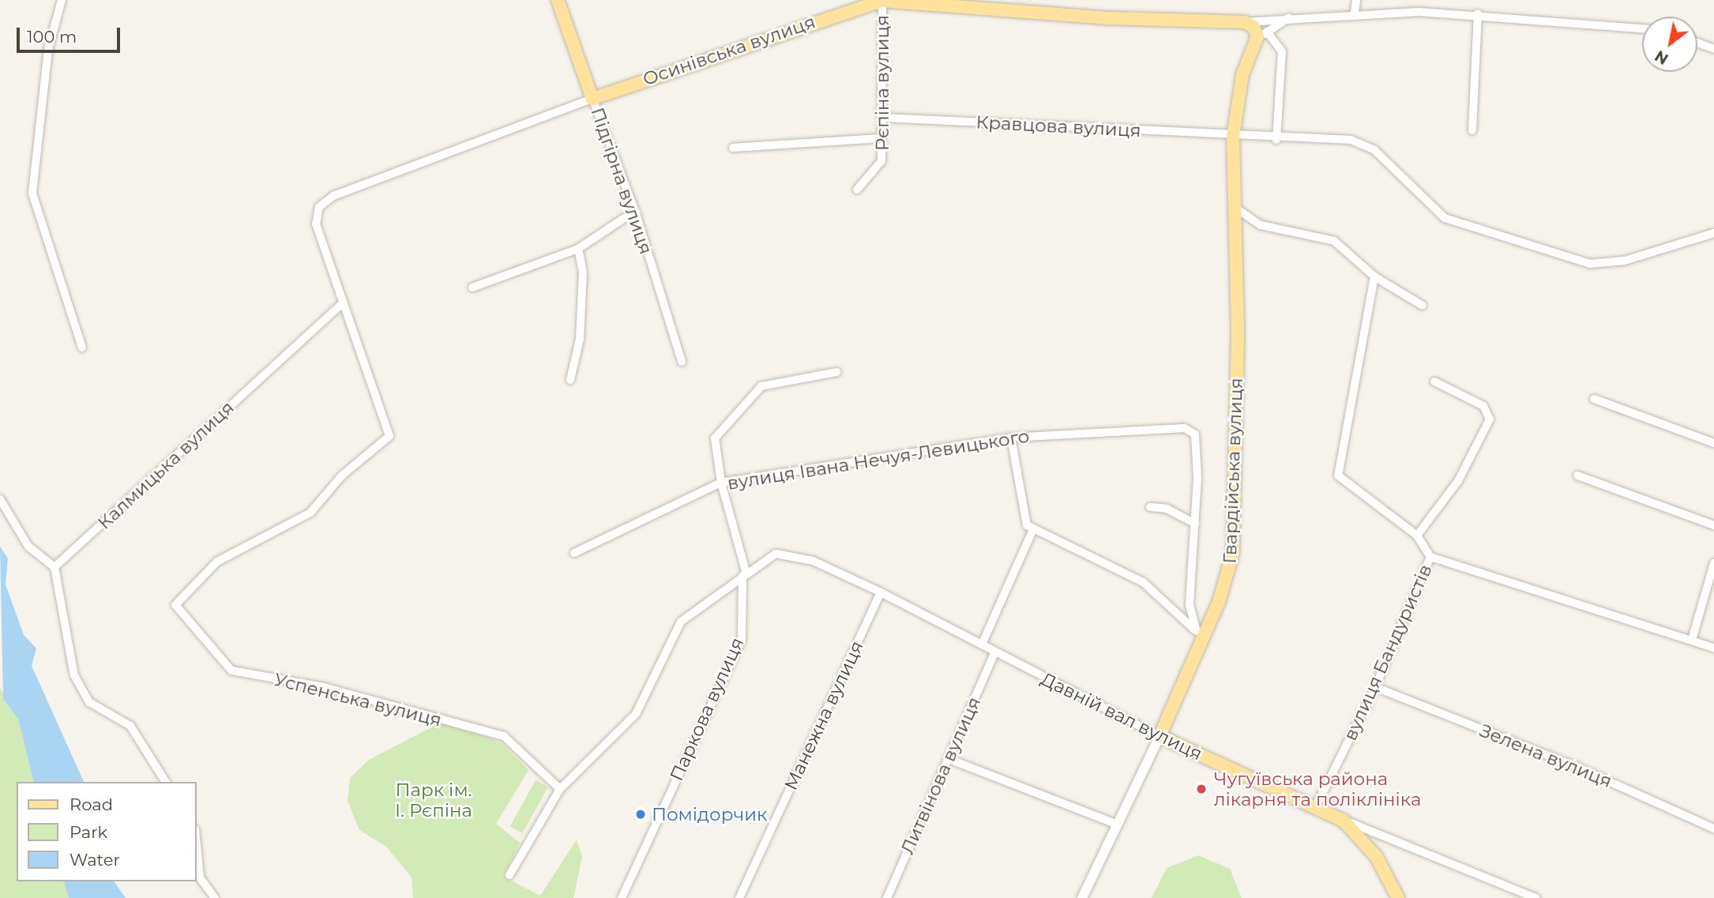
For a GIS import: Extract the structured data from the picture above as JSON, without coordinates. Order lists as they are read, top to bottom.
{
  "streets": {
    "main road": [
      "Осинівська вулиця",
      "Підгірна вулиця",
      "Гвардійська вулиця",
      "Давній вал вулиця"
    ],
    "street": [
      "Рєпіна вулиця",
      "Кравцова вулиця",
      "вулиця Івана Нечуя-Левицького",
      "Калмицька вулиця",
      "вулиця Бандуристів",
      "Успенська вулиця",
      "Паркова вулиця",
      "Манежна вулиця",
      "Зелена вулиця",
      "Литвінова вулиця"
    ]
  },
  "crossings": [
    ["Осинівська вулиця", "Рєпіна вулиця"],
    ["Осинівська вулиця", "Підгірна вулиця"],
    ["Осинівська вулиця", "Калмицька вулиця"],
    ["Осинівська вулиця", "Успенська вулиця"],
    ["Рєпіна вулиця", "Кравцова вулиця"],
    ["Кравцова вулиця", "Гвардійська вулиця"],
    ["вулиця Івана Нечуя-Левицького", "Паркова вулиця"],
    ["Калмицька вулиця", "Успенська вулиця"],
    ["Гвардійська вулиця", "Давній вал вулиця"],
    ["вулиця Бандуристів", "Давній вал вулиця"],
    ["вулиця Бандуристів", "Зелена вулиця"],
    ["Успенська вулиця", "Давній вал вулиця"],
    ["Паркова вулиця", "Давній вал вулиця"],
    ["Манежна вулиця", "Давній вал вулиця"],
    ["Давній вал вулиця", "Литвінова вулиця"]
  ],
  "parks": ["Парк ім. І. Рєпіна"],
  "places": ["Чугуївська района лікарня та поліклініка", "Помідорчик"],
  "legend": ["Road", "Park", "Water"],
  "scale_bar": "100 m",
  "north": "bottom left"
}
